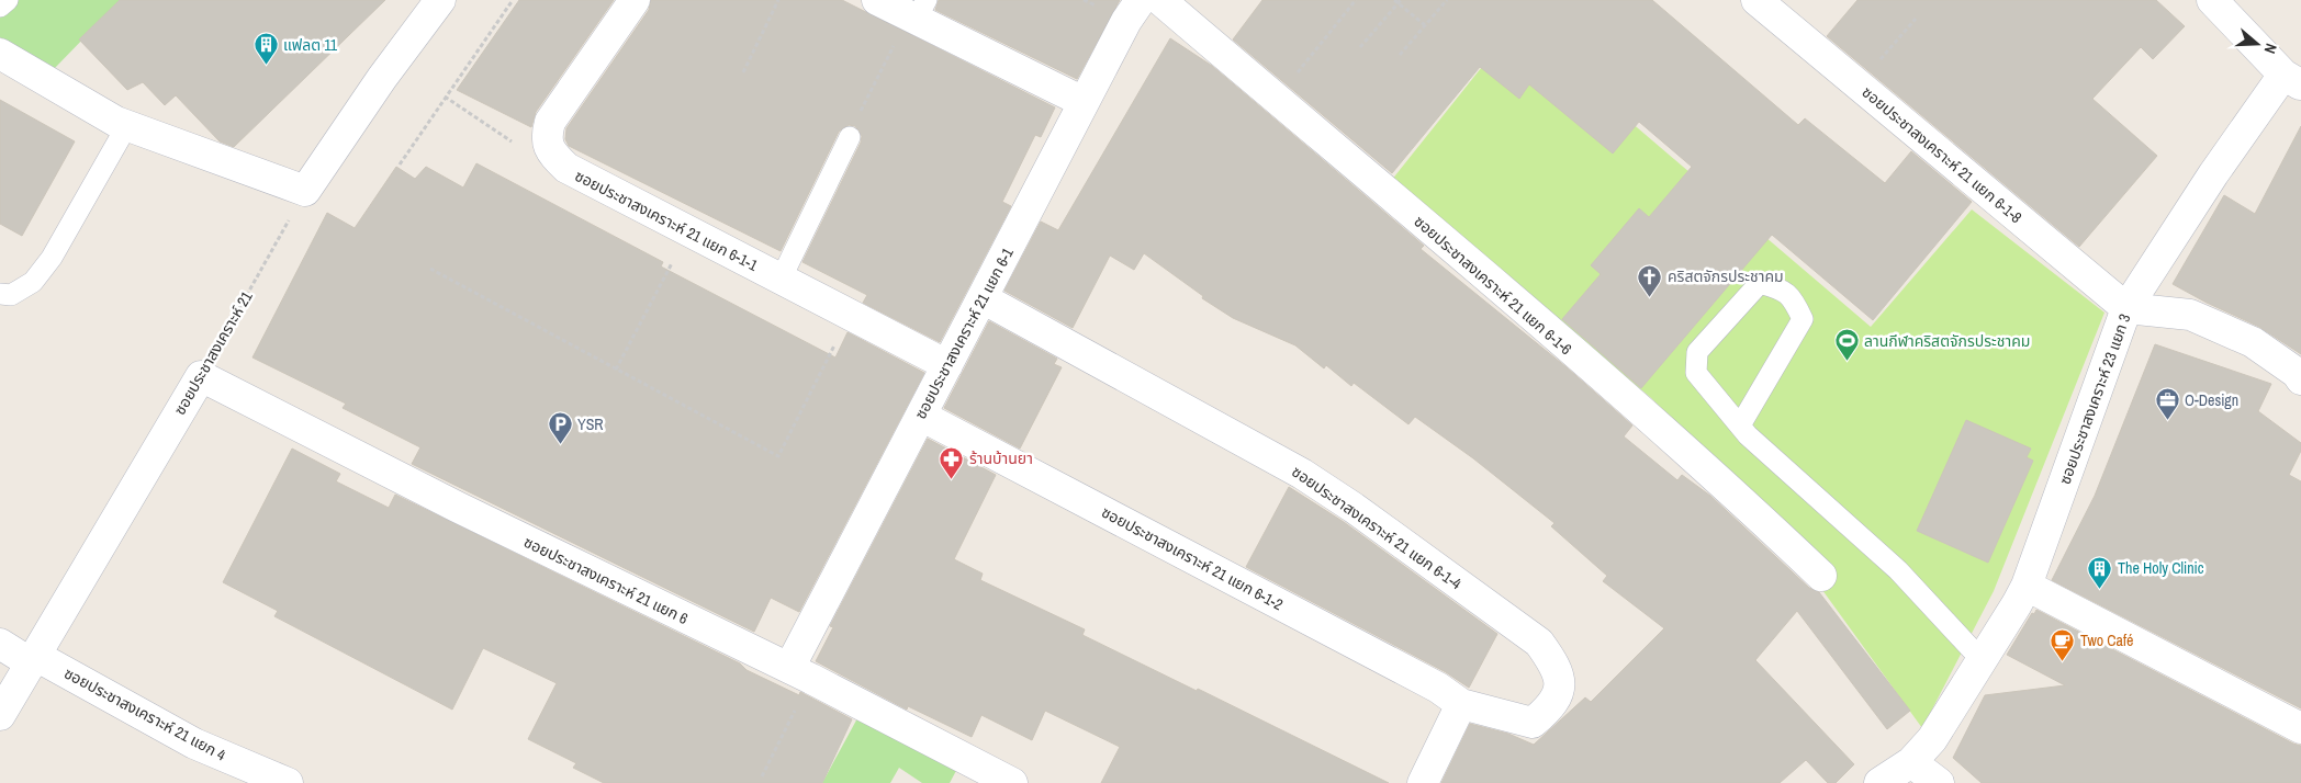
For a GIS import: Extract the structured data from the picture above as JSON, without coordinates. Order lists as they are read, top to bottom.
{
  "streets": {
    "street": [
      "ซอยประชาสงเคราะห์ 21 แยก 6-1-8",
      "ซอยประชาสงเคราะห์ 21 แยก 6-1-1",
      "ซอยประชาสงเคราะห์ 21 แยก 6-1-6",
      "ซอยประชาสงเคราะห์ 21 แยก 6-1",
      "ซอยประชาสงเคราะห์ 21",
      "ซอยประชาสงเคราะห์ 23 แยก 3",
      "ซอยประชาสงเคราะห์ 21 แยก 6-1-4",
      "ซอยประชาสงเคราะห์ 21 แยก 6-1-2",
      "ซอยประชาสงเคราะห์ 21 แยก 6",
      "ซอยประชาสงเคราะห์ 21 แยก 4"
    ]
  },
  "crossings": [
    ["ซอยประชาสงเคราะห์ 21 แยก 6-1-8", "ซอยประชาสงเคราะห์ 23 แยก 3"],
    ["ซอยประชาสงเคราะห์ 21 แยก 6-1-1", "ซอยประชาสงเคราะห์ 21 แยก 6-1"],
    ["ซอยประชาสงเคราะห์ 21 แยก 6-1", "ซอยประชาสงเคราะห์ 21 แยก 6-1-4"],
    ["ซอยประชาสงเคราะห์ 21 แยก 6-1", "ซอยประชาสงเคราะห์ 21 แยก 6-1-2"],
    ["ซอยประชาสงเคราะห์ 21 แยก 6-1", "ซอยประชาสงเคราะห์ 21 แยก 6"],
    ["ซอยประชาสงเคราะห์ 21", "ซอยประชาสงเคราะห์ 21 แยก 6"],
    ["ซอยประชาสงเคราะห์ 21", "ซอยประชาสงเคราะห์ 21 แยก 4"],
    ["ซอยประชาสงเคราะห์ 21 แยก 6-1-4", "ซอยประชาสงเคราะห์ 21 แยก 6-1-2"]
  ],
  "places": {
    "building": ["แฟลต 11", "The Holy Clinic"],
    "church": ["คริสตจักรประชาคม"],
    "sports": ["ลานกีฬาคริสตจักรประชาคม"],
    "office": ["O-Design"],
    "parking": ["YSR"],
    "pharmacy": ["ร้านบ้านยา"],
    "cafe": ["Two Café"]
  },
  "north": "right"
}
